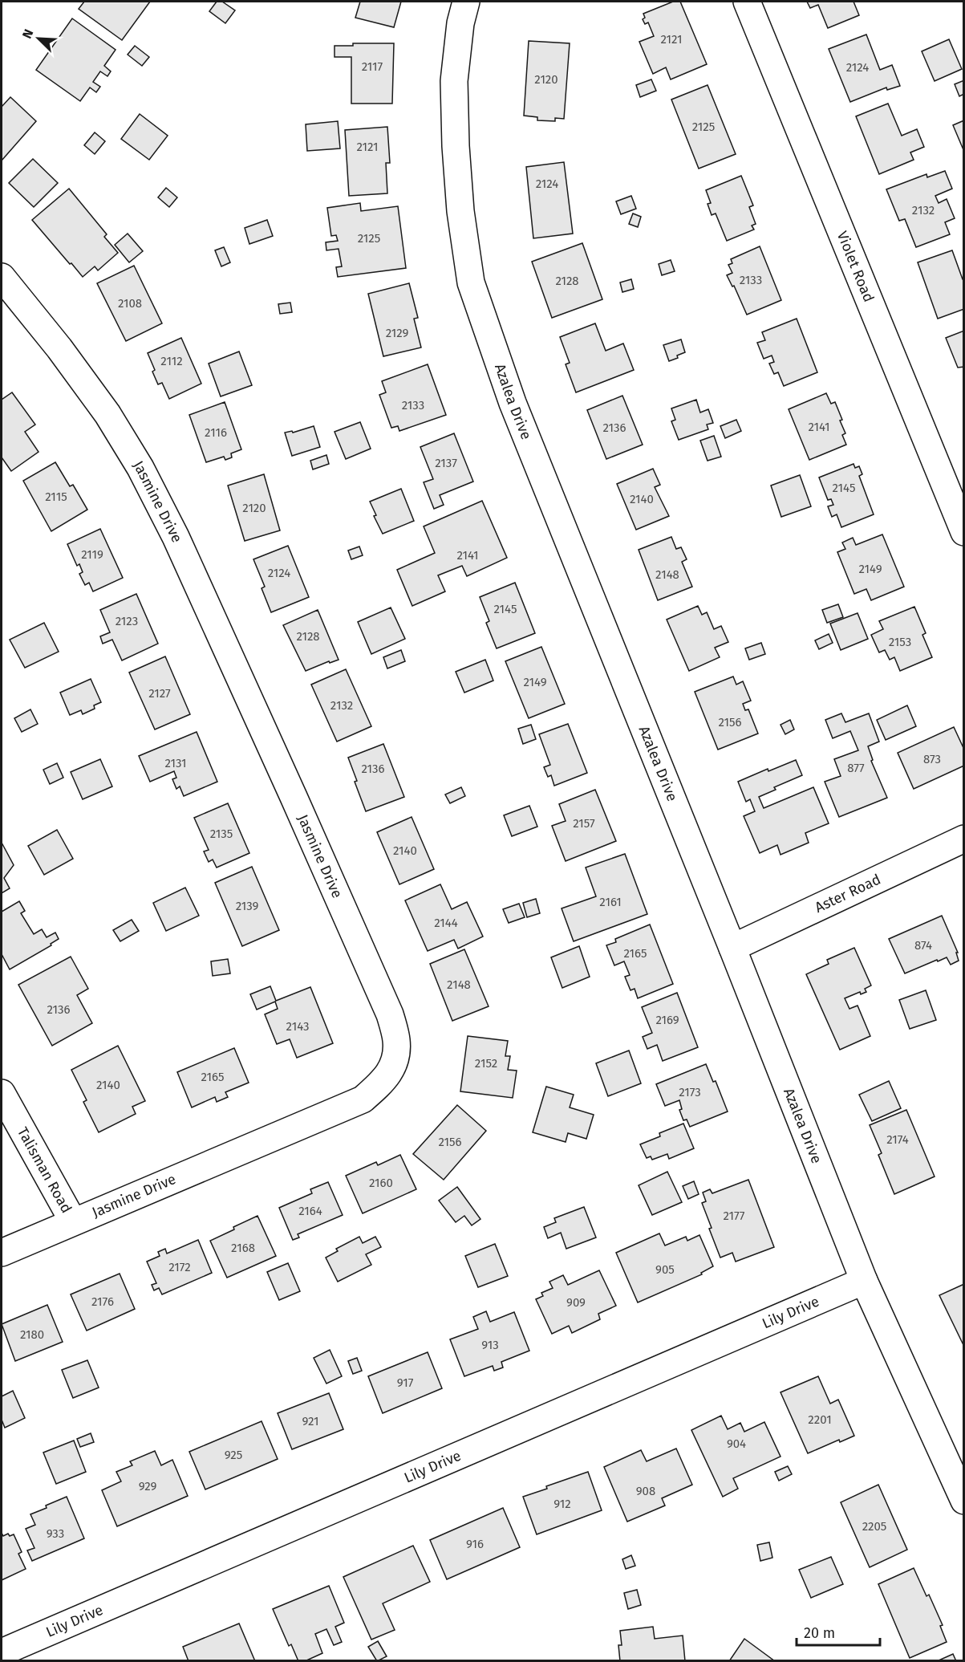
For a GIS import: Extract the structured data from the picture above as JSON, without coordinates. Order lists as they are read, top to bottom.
{
  "streets": {
    "street": [
      "Violet Road",
      "Azalea Drive",
      "Jasmine Drive",
      "Aster Road",
      "Talisman Road",
      "Lily Drive"
    ]
  },
  "crossings": [
    ["Azalea Drive", "Aster Road"],
    ["Azalea Drive", "Lily Drive"],
    ["Jasmine Drive", "Talisman Road"]
  ],
  "house_numbers": [
    "2121",
    "2117",
    "2124",
    "2120",
    "2125",
    "2121",
    "2124",
    "2132",
    "2125",
    "2133",
    "2128",
    "2108",
    "2129",
    "2112",
    "2133",
    "2141",
    "2136",
    "2116",
    "2137",
    "2145",
    "2115",
    "2140",
    "2120",
    "2119",
    "2141",
    "2149",
    "2124",
    "2148",
    "2145",
    "2123",
    "2128",
    "2153",
    "2149",
    "2127",
    "2132",
    "2156",
    "873",
    "2131",
    "877",
    "2136",
    "2157",
    "2135",
    "2140",
    "2161",
    "2139",
    "2144",
    "874",
    "2165",
    "2148",
    "2136",
    "2169",
    "2143",
    "2152",
    "2165",
    "2140",
    "2173",
    "2174",
    "2156",
    "2160",
    "2164",
    "2177",
    "2168",
    "2172",
    "905",
    "2176",
    "909",
    "2180",
    "913",
    "917",
    "2201",
    "921",
    "904",
    "925",
    "929",
    "908",
    "912",
    "2205",
    "933",
    "916"
  ],
  "scale_bar": "20 m",
  "north": "top left"
}
